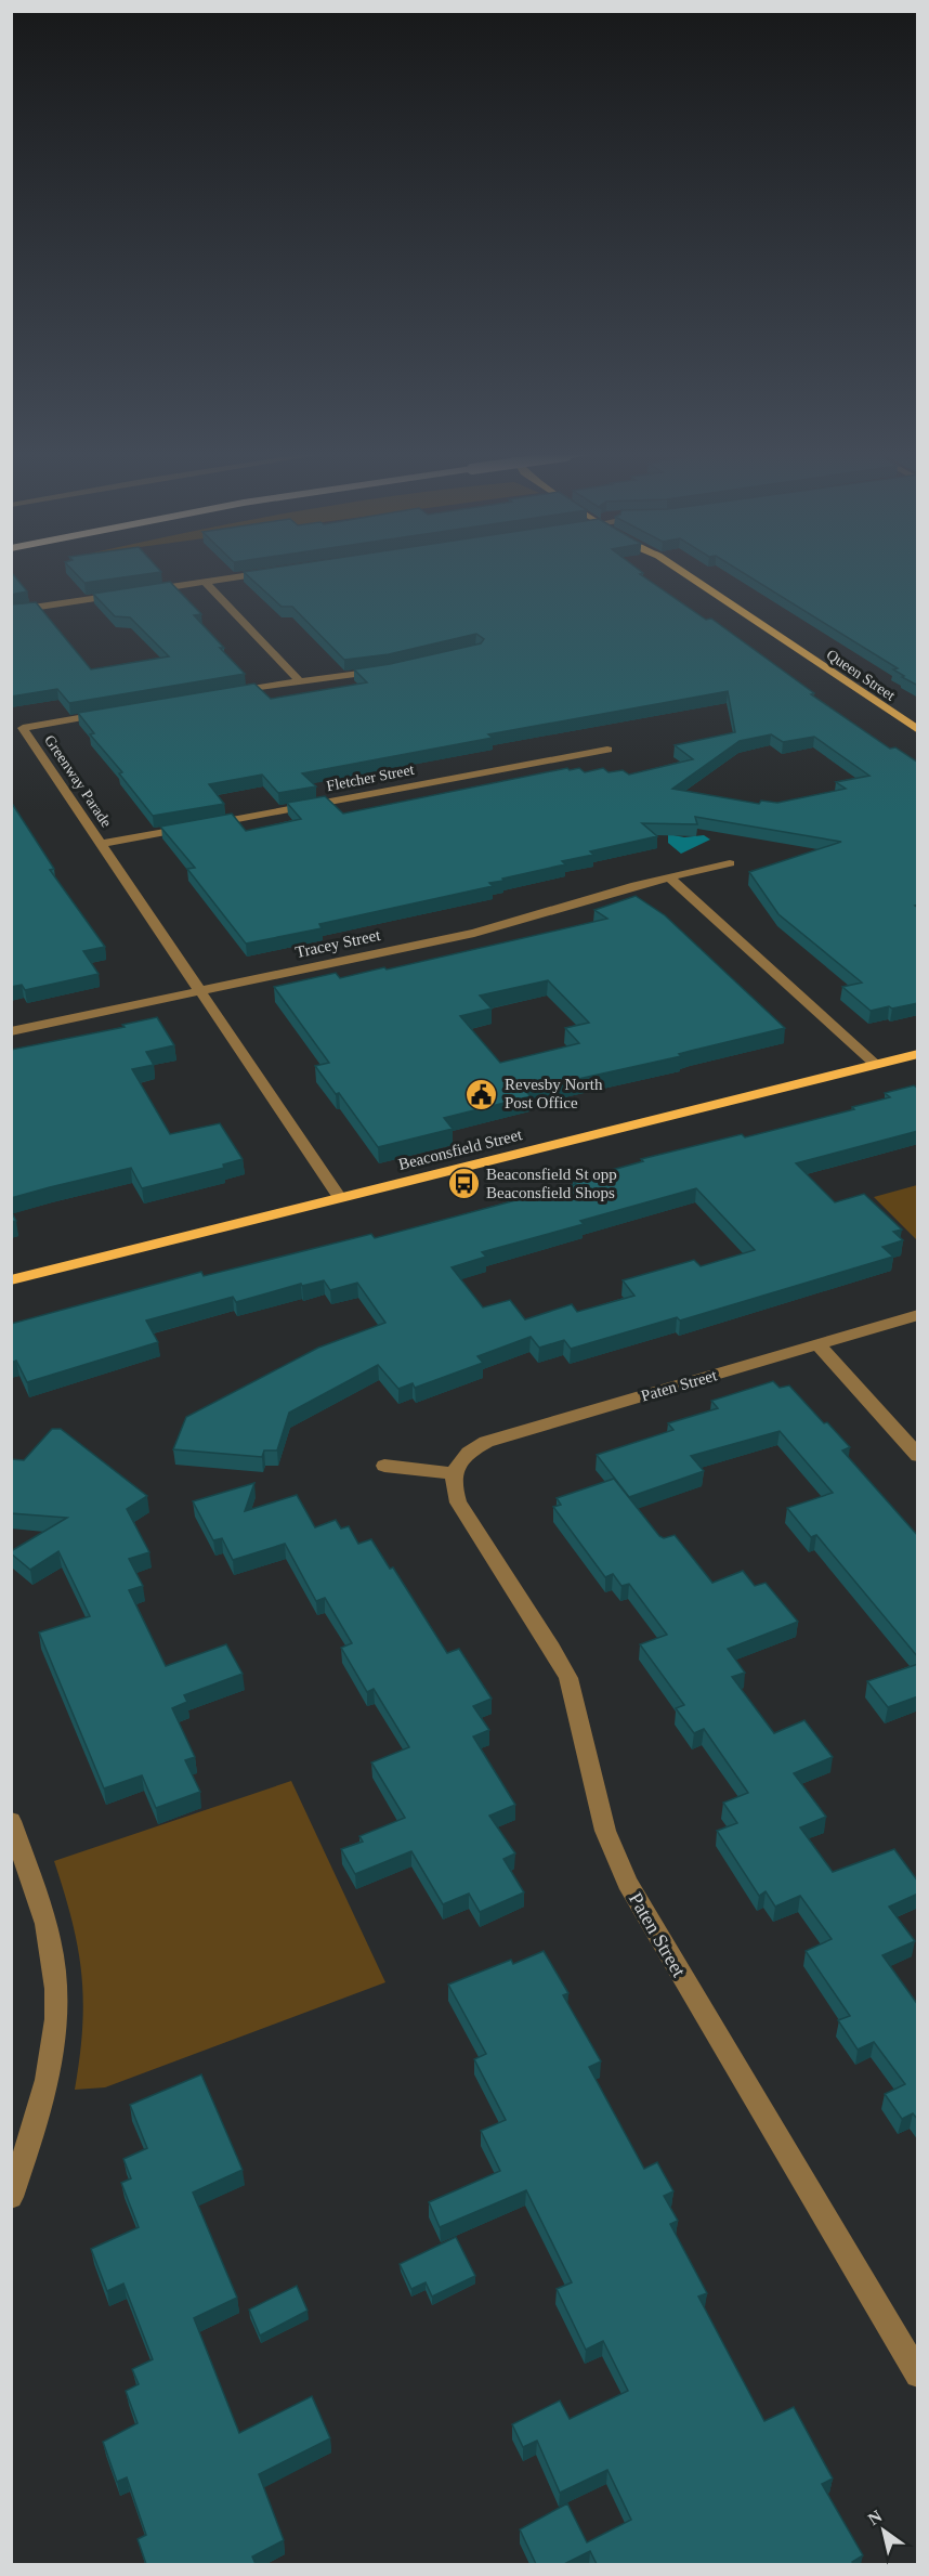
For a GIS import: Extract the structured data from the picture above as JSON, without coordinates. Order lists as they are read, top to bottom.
{
  "streets": {
    "main road": ["Queen Street", "Beaconsfield Street"],
    "street": [
      "Fletcher Street",
      "Greenway Parade",
      "Tracey Street",
      "Paten Street"
    ]
  },
  "crossings": [
    ["Greenway Parade", "Tracey Street"],
    ["Greenway Parade", "Beaconsfield Street"]
  ],
  "places": {
    "public building": ["Revesby North Post Office"],
    "bus stop": ["Beaconsfield St opp Beaconsfield Shops"]
  },
  "north": "top left"
}
